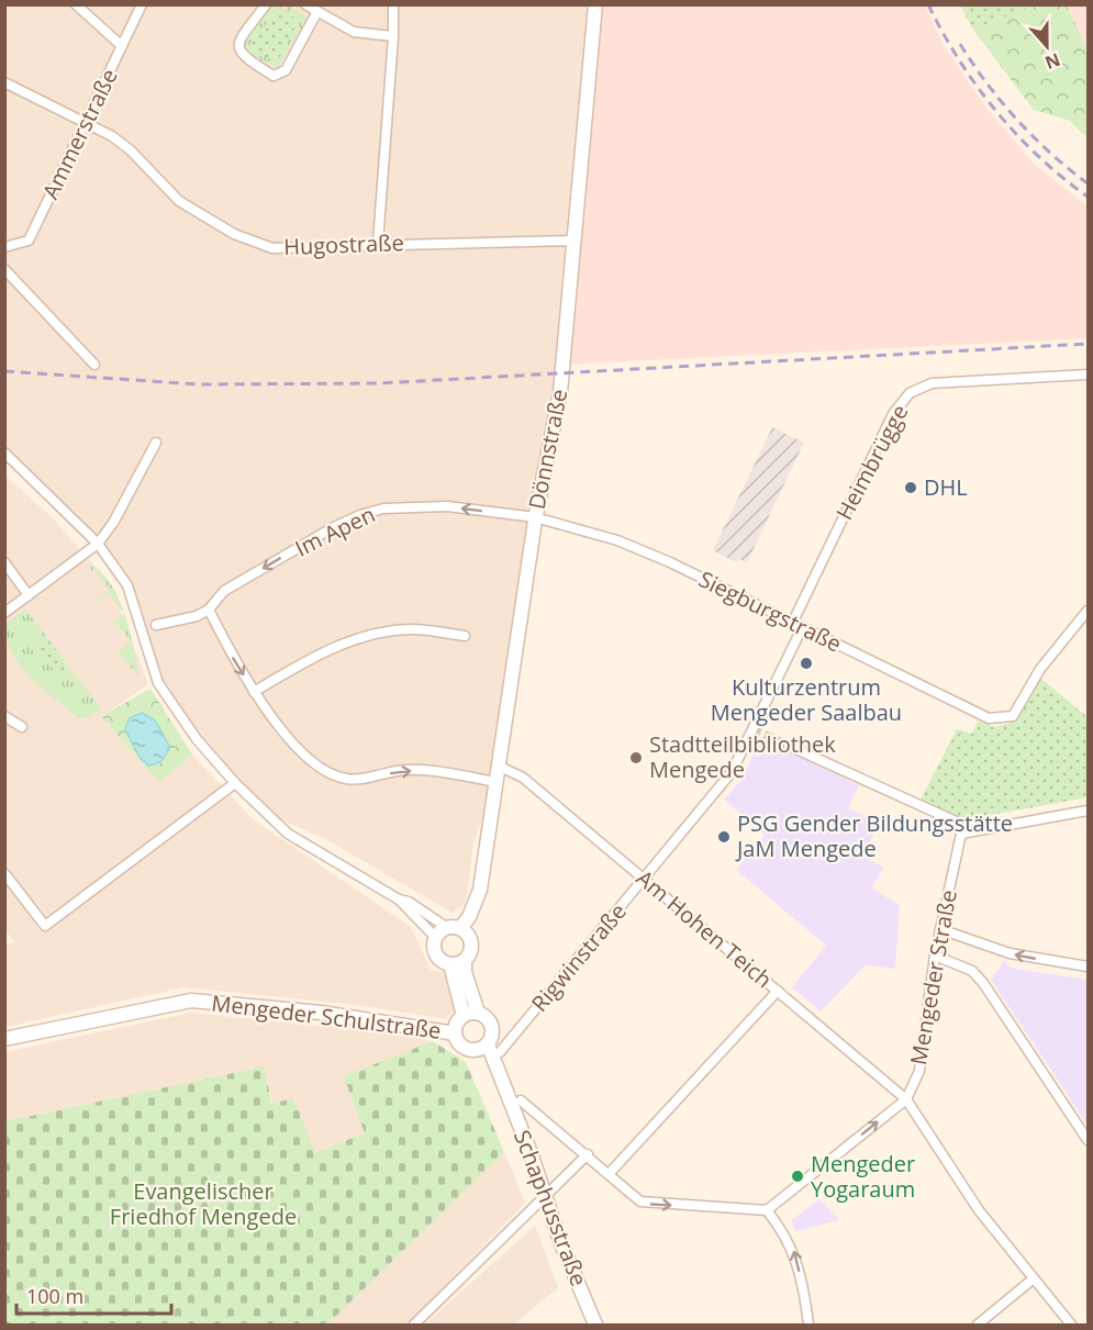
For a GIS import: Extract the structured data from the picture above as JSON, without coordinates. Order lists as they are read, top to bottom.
{
  "streets": {
    "street": [
      "Ammerstraße",
      "Hugostraße",
      "Dönnstraße",
      "Heimbrügge",
      "Im Apen",
      "Siegburgstraße",
      "Am Hohen Teich",
      "Rigwinstraße",
      "Mengeder Straße",
      "Mengeder Schulstraße",
      "Schaphusstraße"
    ]
  },
  "crossings": [
    ["Ammerstraße", "Hugostraße"],
    ["Hugostraße", "Dönnstraße"],
    ["Dönnstraße", "Im Apen"],
    ["Dönnstraße", "Siegburgstraße"],
    ["Dönnstraße", "Am Hohen Teich"],
    ["Heimbrügge", "Siegburgstraße"],
    ["Heimbrügge", "Rigwinstraße"],
    ["Im Apen", "Siegburgstraße"],
    ["Siegburgstraße", "Rigwinstraße"],
    ["Am Hohen Teich", "Rigwinstraße"],
    ["Am Hohen Teich", "Mengeder Straße"],
    ["Mengeder Schulstraße", "Schaphusstraße"]
  ],
  "one_way": ["Im Apen", "Mengeder Straße"],
  "parks": ["Evangelischer Friedhof Mengede"],
  "places": [
    "DHL",
    "Kulturzentrum Mengeder Saalbau",
    "Stadtteilbibliothek Mengede",
    "PSG Gender Bildungsstätte JaM Mengede",
    "Mengeder Yogaraum"
  ],
  "scale_bar": "100 m",
  "north": "bottom"
}
